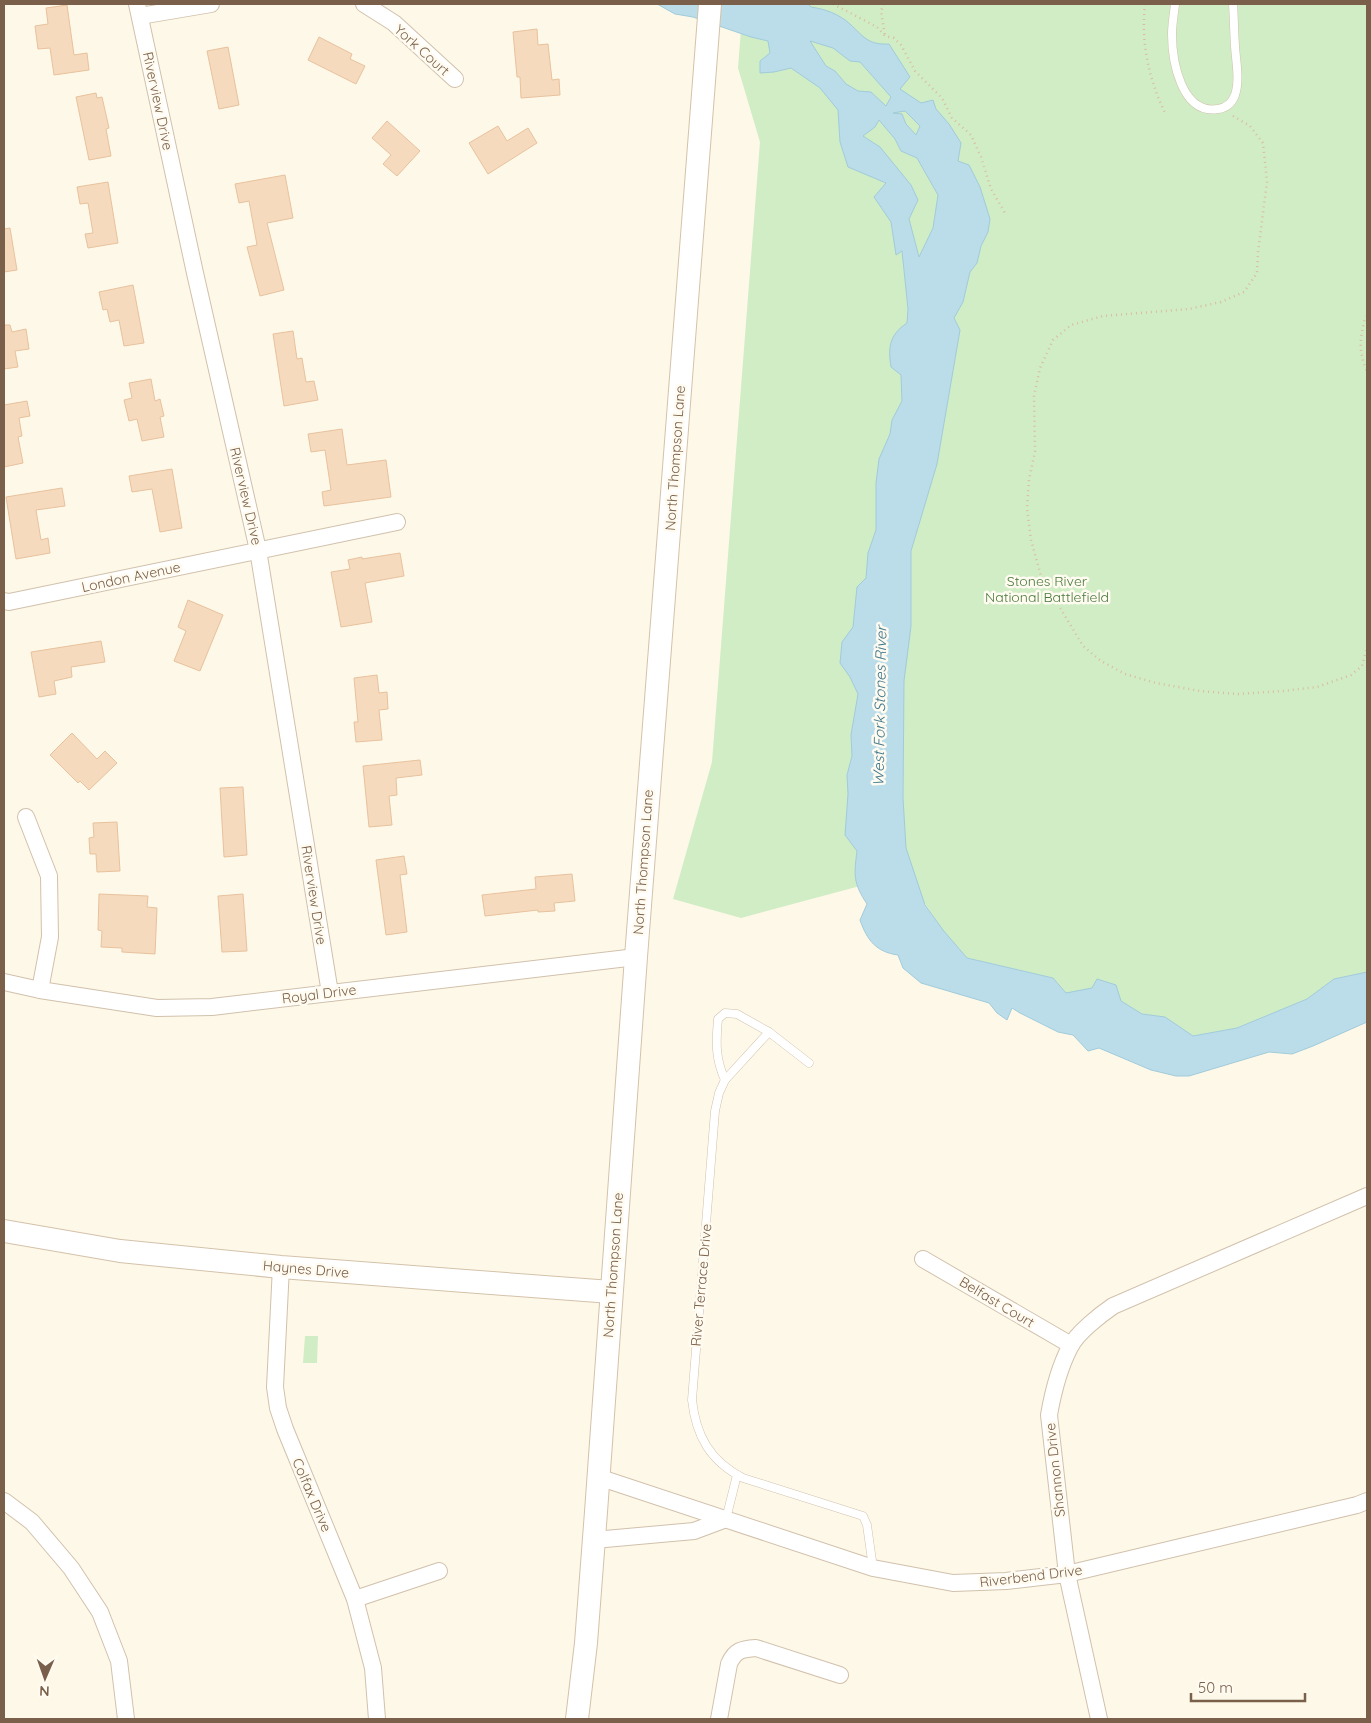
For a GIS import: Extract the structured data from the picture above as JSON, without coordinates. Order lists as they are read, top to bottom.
{
  "streets": {
    "main road": ["North Thompson Lane", "Haynes Drive"],
    "street": [
      "York Court",
      "Riverview Drive",
      "London Avenue",
      "Royal Drive",
      "Belfast Court",
      "Shannon Drive",
      "Colfax Drive",
      "Riverbend Drive"
    ],
    "lane": ["River Terrace Drive"]
  },
  "crossings": [
    ["Riverview Drive", "London Avenue"],
    ["Riverview Drive", "Royal Drive"],
    ["North Thompson Lane", "Royal Drive"],
    ["North Thompson Lane", "Haynes Drive"],
    ["North Thompson Lane", "Riverbend Drive"],
    ["Haynes Drive", "Colfax Drive"],
    ["River Terrace Drive", "Riverbend Drive"],
    ["Belfast Court", "Shannon Drive"],
    ["Shannon Drive", "Riverbend Drive"]
  ],
  "water": ["West Fork Stones River"],
  "parks": ["Stones River National Battlefield"],
  "scale_bar": "50 m",
  "north": "bottom"
}
